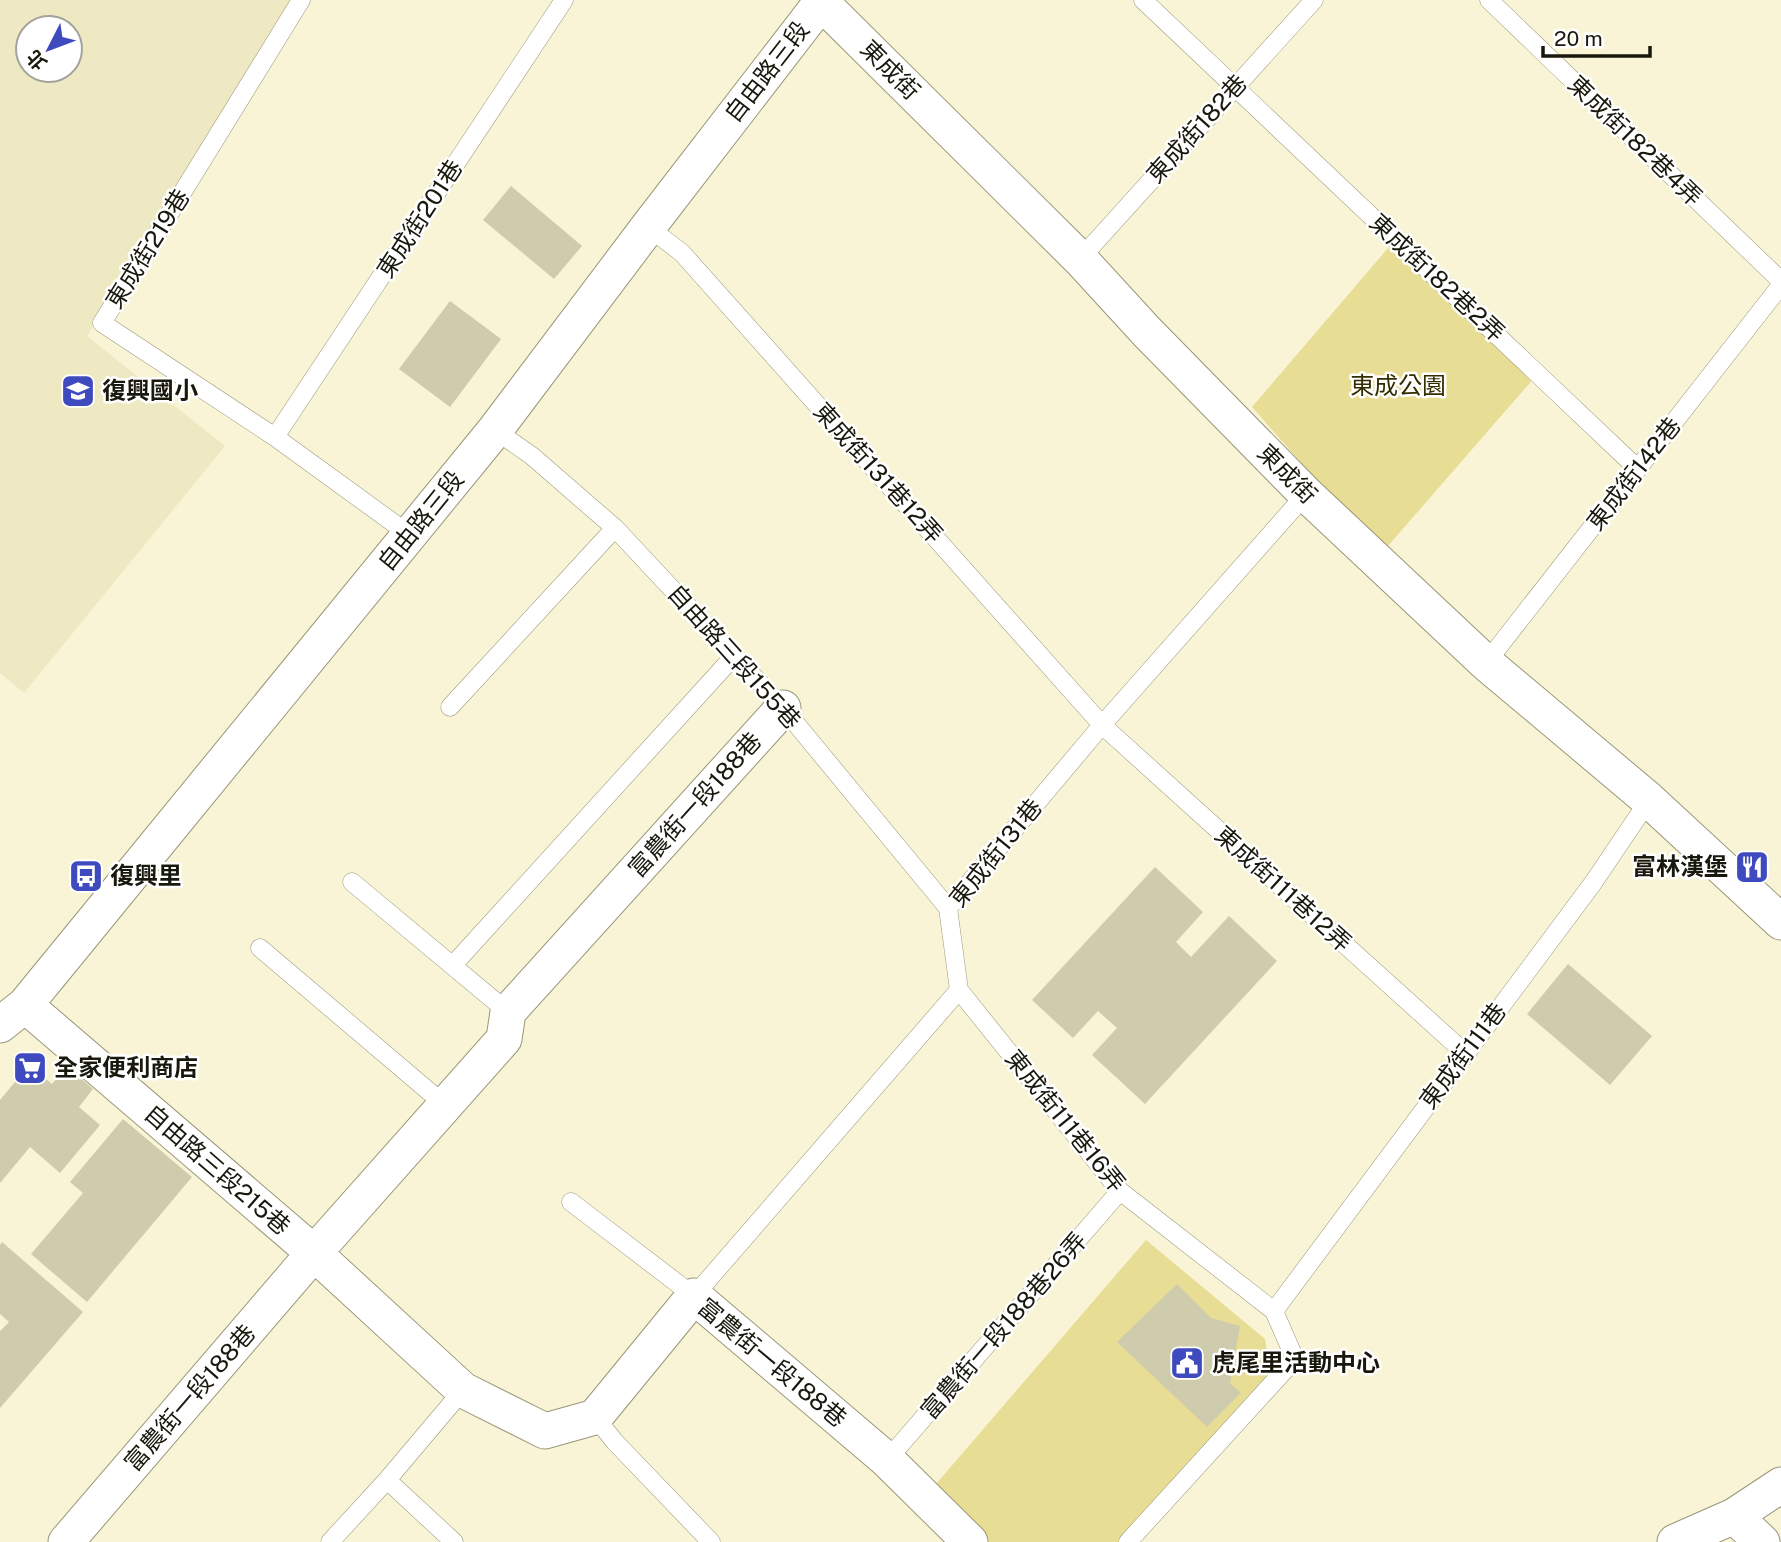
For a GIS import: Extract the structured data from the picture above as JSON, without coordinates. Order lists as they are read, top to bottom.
{
  "streets": {
    "street": [
      "東成街",
      "自由路三段",
      "富農街一段188巷",
      "自由路三段215巷"
    ],
    "lane": [
      "東成街182巷",
      "東成街182巷4弄",
      "東成街201巷",
      "東成街219巷",
      "東成街182巷2弄",
      "東成街131巷12弄",
      "東成街142巷",
      "自由路三段155巷",
      "東成街131巷",
      "東成街111巷12弄",
      "東成街111巷",
      "東成街111巷16弄",
      "富農街一段188巷26弄"
    ]
  },
  "crossings": [
    ["東成街", "自由路三段"],
    ["東成街", "東成街182巷"],
    ["東成街", "東成街142巷"],
    ["東成街", "東成街131巷"],
    ["東成街", "東成街111巷"],
    ["自由路三段", "東成街219巷"],
    ["自由路三段", "東成街131巷12弄"],
    ["自由路三段", "自由路三段155巷"],
    ["自由路三段", "自由路三段215巷"],
    ["東成街182巷", "東成街182巷2弄"],
    ["東成街182巷4弄", "東成街142巷"],
    ["東成街201巷", "東成街219巷"],
    ["東成街182巷2弄", "東成街142巷"],
    ["東成街131巷12弄", "東成街131巷"],
    ["東成街131巷12弄", "東成街111巷12弄"],
    ["自由路三段155巷", "富農街一段188巷"],
    ["自由路三段155巷", "東成街131巷"],
    ["富農街一段188巷", "自由路三段215巷"],
    ["富農街一段188巷", "富農街一段188巷26弄"],
    ["東成街131巷", "東成街111巷12弄"],
    ["東成街131巷", "東成街111巷16弄"],
    ["東成街111巷12弄", "東成街111巷"],
    ["東成街111巷", "東成街111巷16弄"],
    ["東成街111巷16弄", "富農街一段188巷26弄"]
  ],
  "parks": ["東成公園"],
  "places": {
    "school or university": ["復興國小"],
    "restaurant": ["富林漢堡"],
    "bus stop": ["復興里"],
    "supermarket": ["全家便利商店"],
    "public building": ["虎尾里活動中心"]
  },
  "scale_bar": "20 m",
  "north": "bottom left"
}
